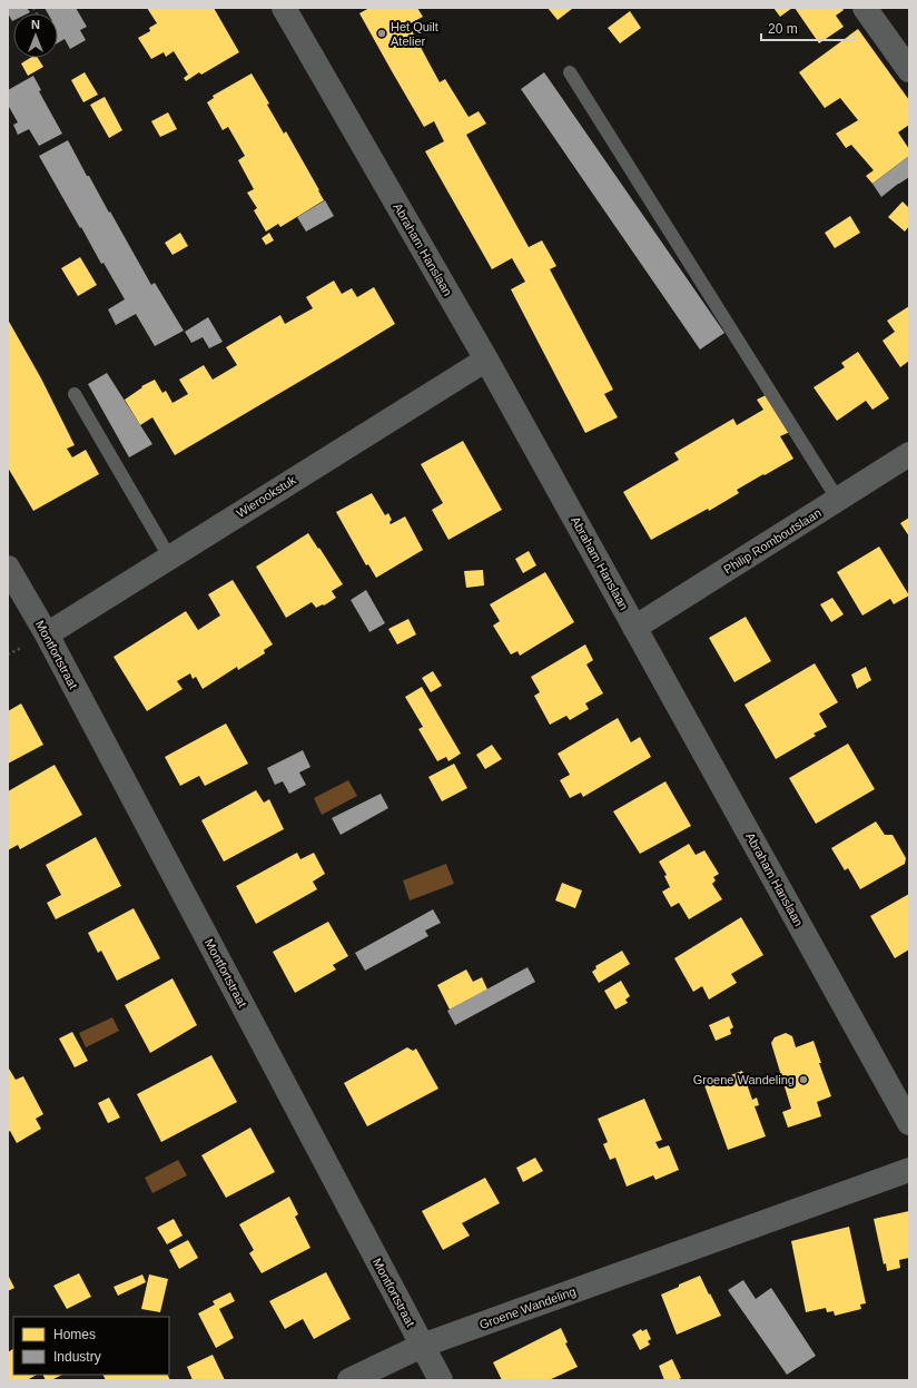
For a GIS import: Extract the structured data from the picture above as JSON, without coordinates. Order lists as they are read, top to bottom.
{
  "streets": {
    "street": [
      "Abraham Hanslaan",
      "Wierookstuk",
      "Philip Romboutslaan",
      "Montfortstraat",
      "Groene Wandeling"
    ]
  },
  "crossings": [
    ["Abraham Hanslaan", "Wierookstuk"],
    ["Abraham Hanslaan", "Philip Romboutslaan"],
    ["Wierookstuk", "Montfortstraat"],
    ["Montfortstraat", "Groene Wandeling"]
  ],
  "places": ["Het Quilt Atelier", "Groene Wandeling"],
  "legend": ["Homes", "Industry"],
  "scale_bar": "20 m",
  "north": "top"
}
